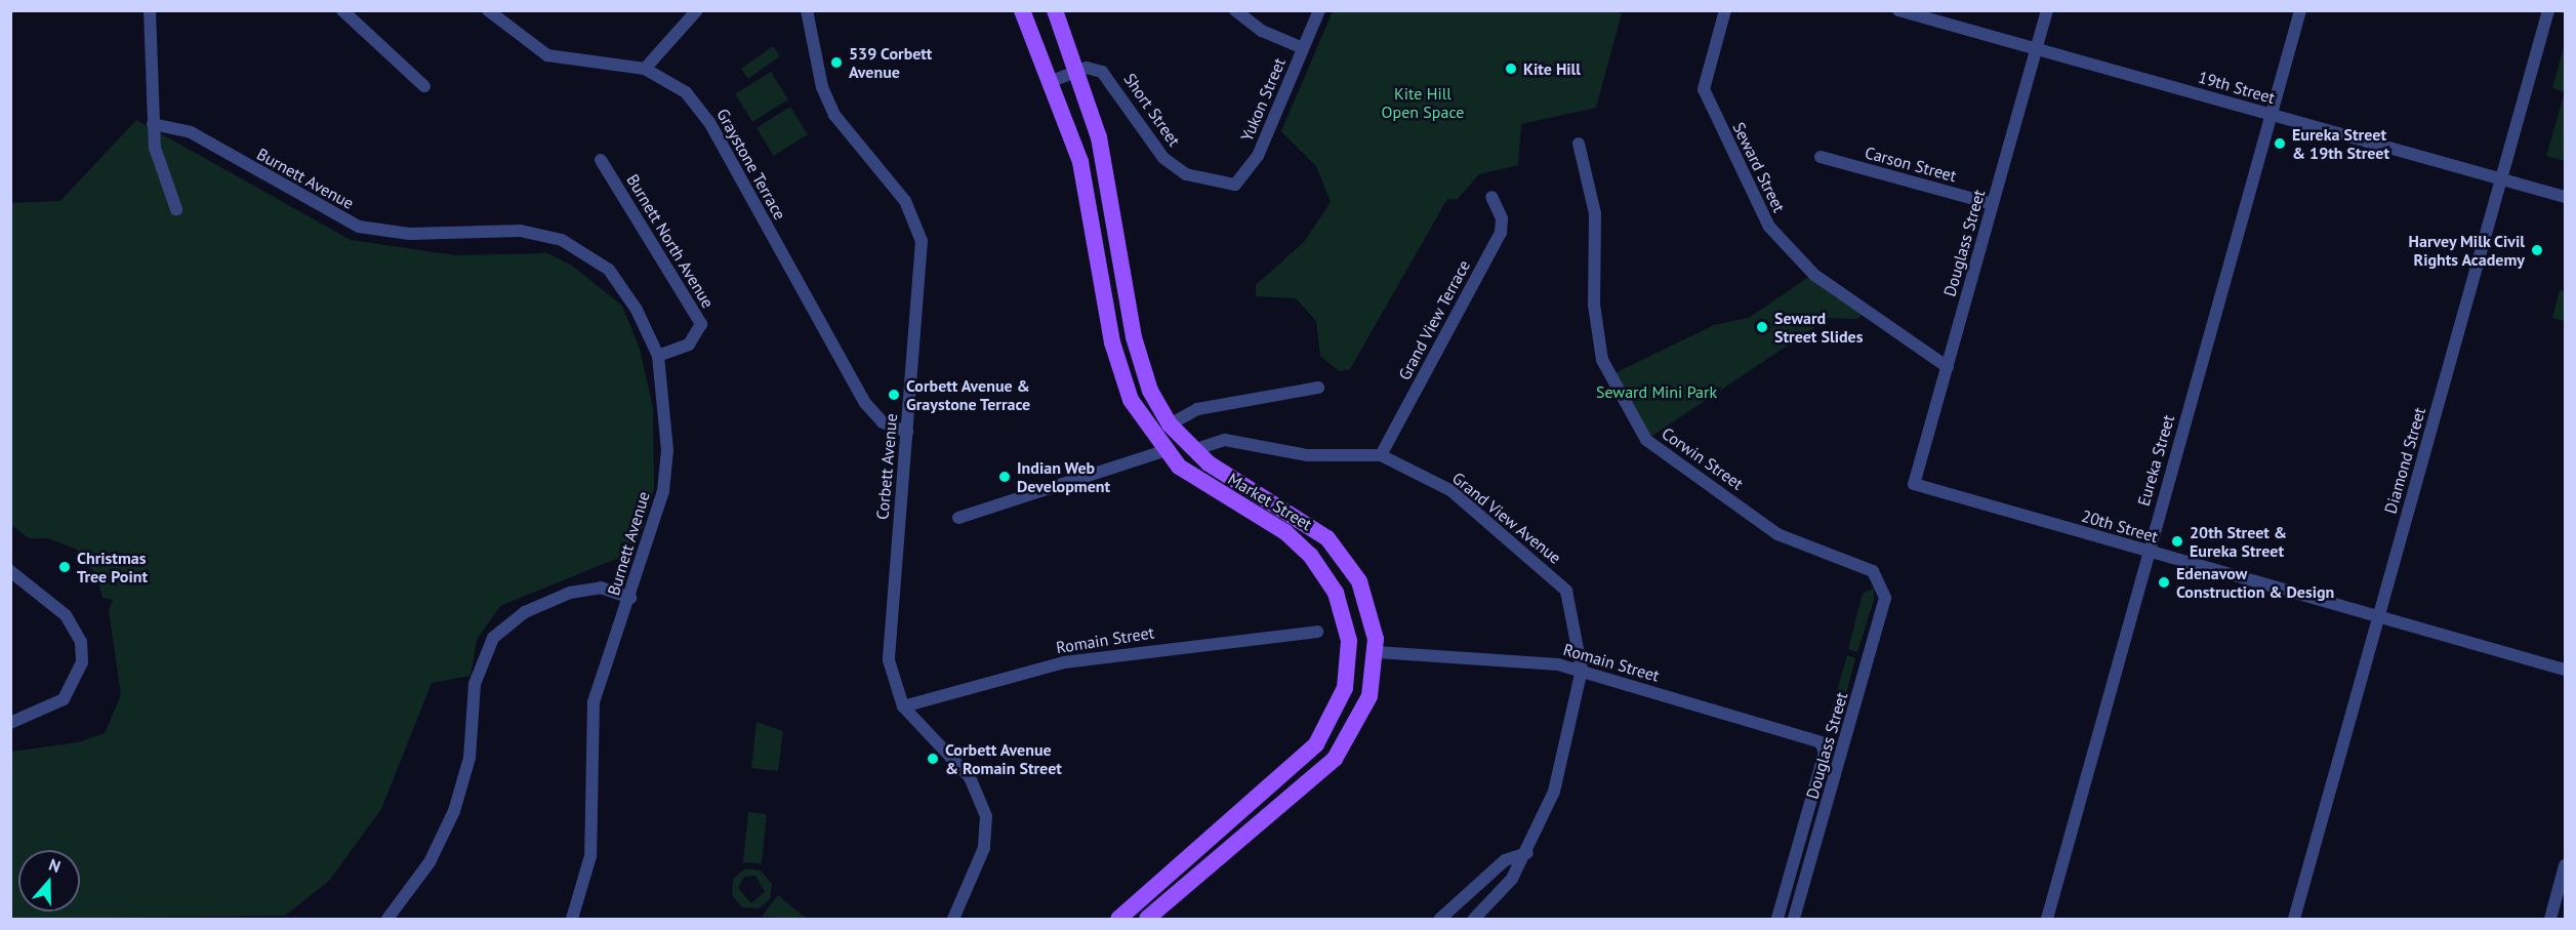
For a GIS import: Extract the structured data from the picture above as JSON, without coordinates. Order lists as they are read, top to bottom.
{
  "streets": {
    "main road": ["Market Street"],
    "street": [
      "19th Street",
      "Yukon Street",
      "Short Street",
      "Graystone Terrace",
      "Carson Street",
      "Seward Street",
      "Burnett Avenue",
      "Burnett North Avenue",
      "Douglass Street",
      "Grand View Terrace",
      "Corwin Street",
      "Eureka Street",
      "Diamond Street",
      "Corbett Avenue",
      "Grand View Avenue",
      "20th Street",
      "Romain Street"
    ]
  },
  "crossings": [
    ["19th Street", "Douglass Street"],
    ["19th Street", "Eureka Street"],
    ["19th Street", "Diamond Street"],
    ["Yukon Street", "Short Street"],
    ["Short Street", "Market Street"],
    ["Graystone Terrace", "Corbett Avenue"],
    ["Carson Street", "Douglass Street"],
    ["Seward Street", "Douglass Street"],
    ["Burnett Avenue", "Burnett North Avenue"],
    ["Douglass Street", "Corwin Street"],
    ["Douglass Street", "20th Street"],
    ["Douglass Street", "Romain Street"],
    ["Grand View Terrace", "Grand View Avenue"],
    ["Eureka Street", "20th Street"],
    ["Diamond Street", "20th Street"],
    ["Corbett Avenue", "Romain Street"],
    ["Market Street", "Grand View Avenue"],
    ["Market Street", "Romain Street"],
    ["Grand View Avenue", "Romain Street"]
  ],
  "parks": ["Kite Hill Open Space", "Seward Mini Park"],
  "places": [
    "539 Corbett Avenue",
    "Kite Hill",
    "Eureka Street & 19th Street",
    "Harvey Milk Civil Rights Academy",
    "Seward Street Slides",
    "Corbett Avenue & Graystone Terrace",
    "Indian Web Development",
    "20th Street & Eureka Street",
    "Christmas Tree Point",
    "Edenavow Construction & Design",
    "Corbett Avenue & Romain Street"
  ],
  "north": "top"
}
